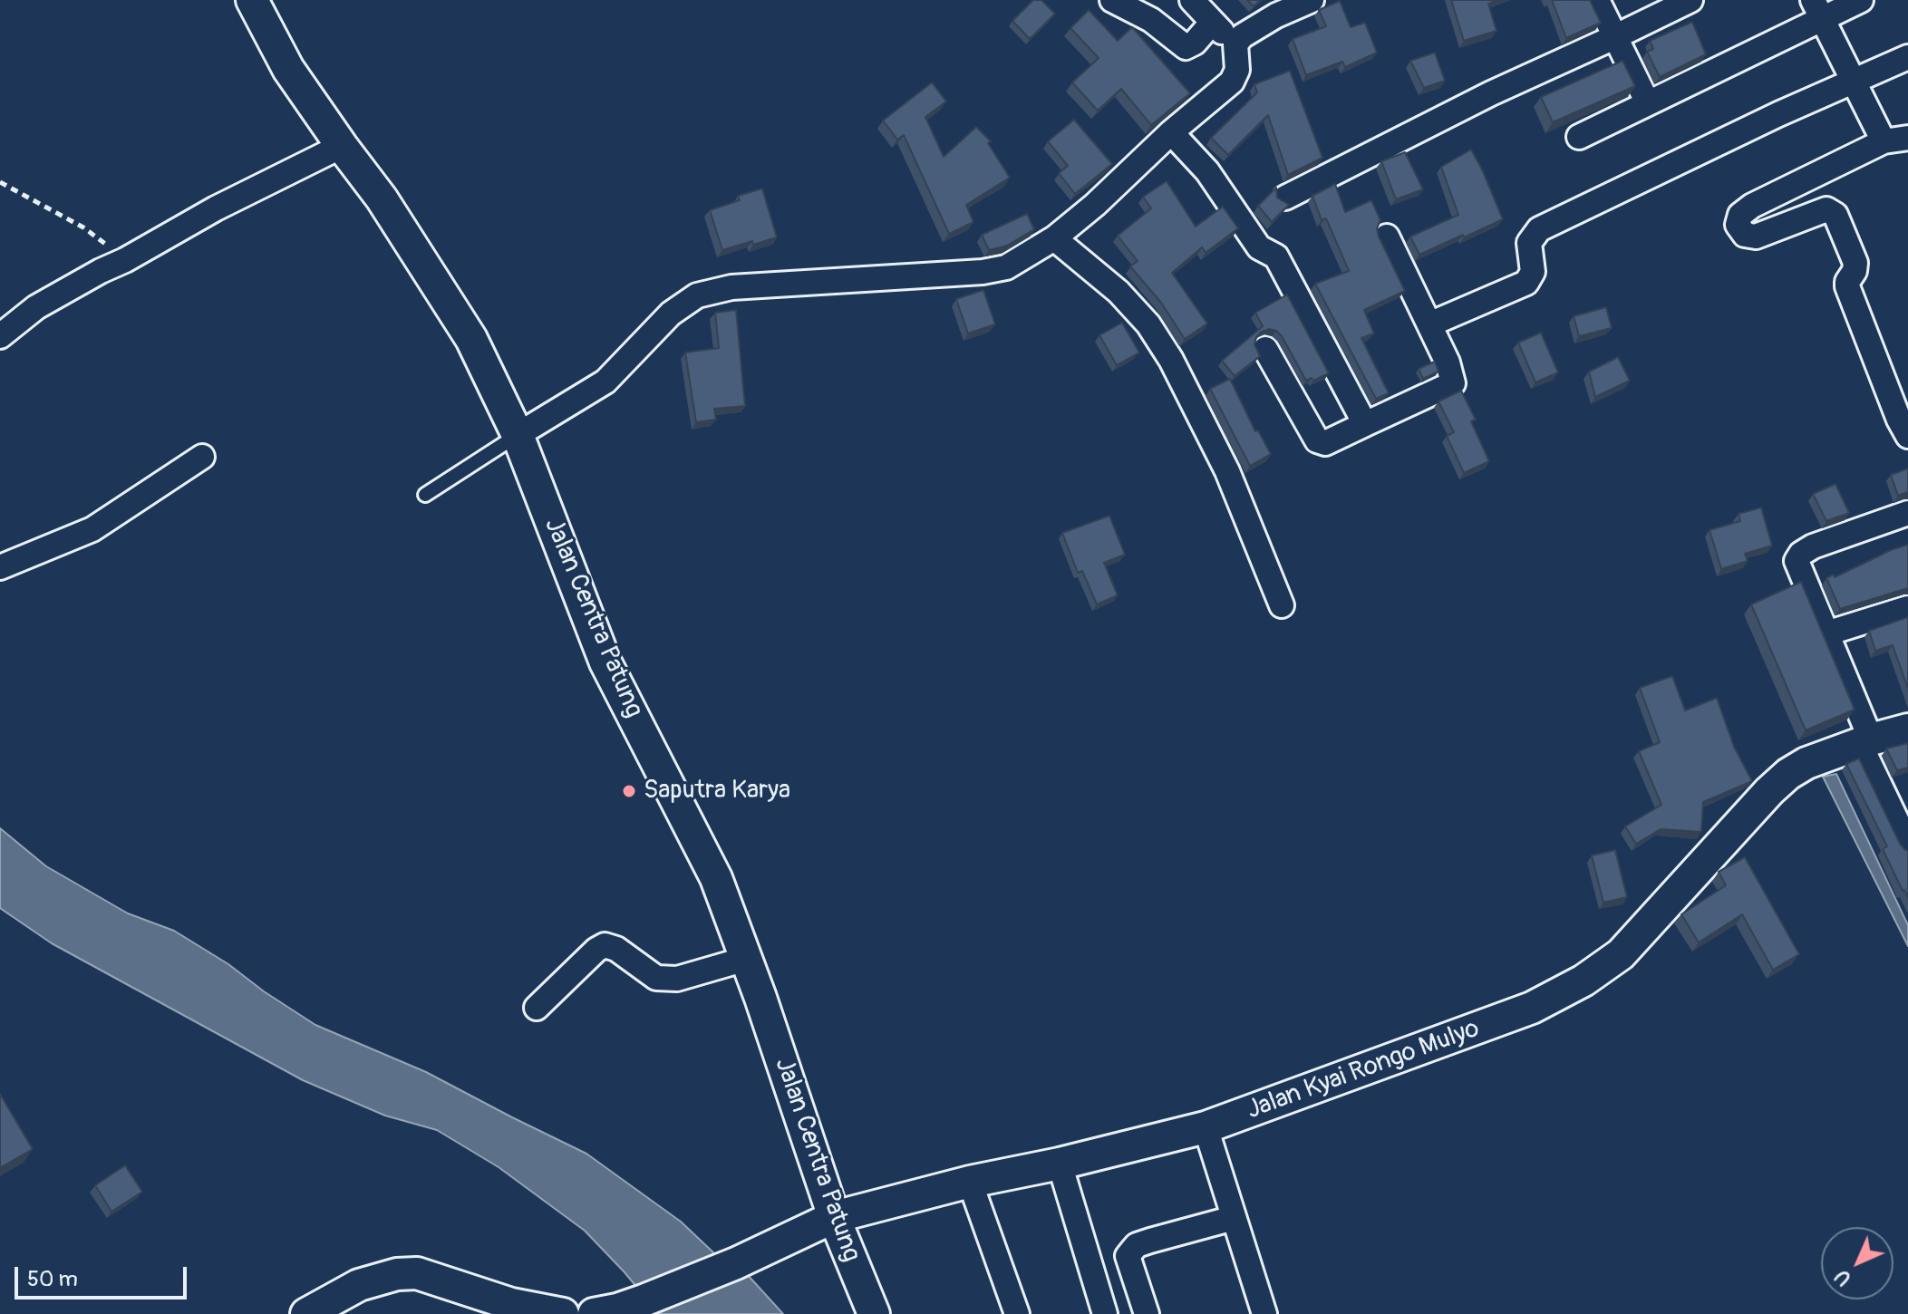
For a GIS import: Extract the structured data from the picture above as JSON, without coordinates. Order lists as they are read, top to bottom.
{
  "streets": {
    "street": ["Jalan Centra Patung", "Jalan Kyai Rongo Mulyo"]
  },
  "crossings": [
    ["Jalan Centra Patung", "Jalan Kyai Rongo Mulyo"]
  ],
  "places": ["Saputra Karya"],
  "scale_bar": "50 m",
  "north": "bottom left"
}
